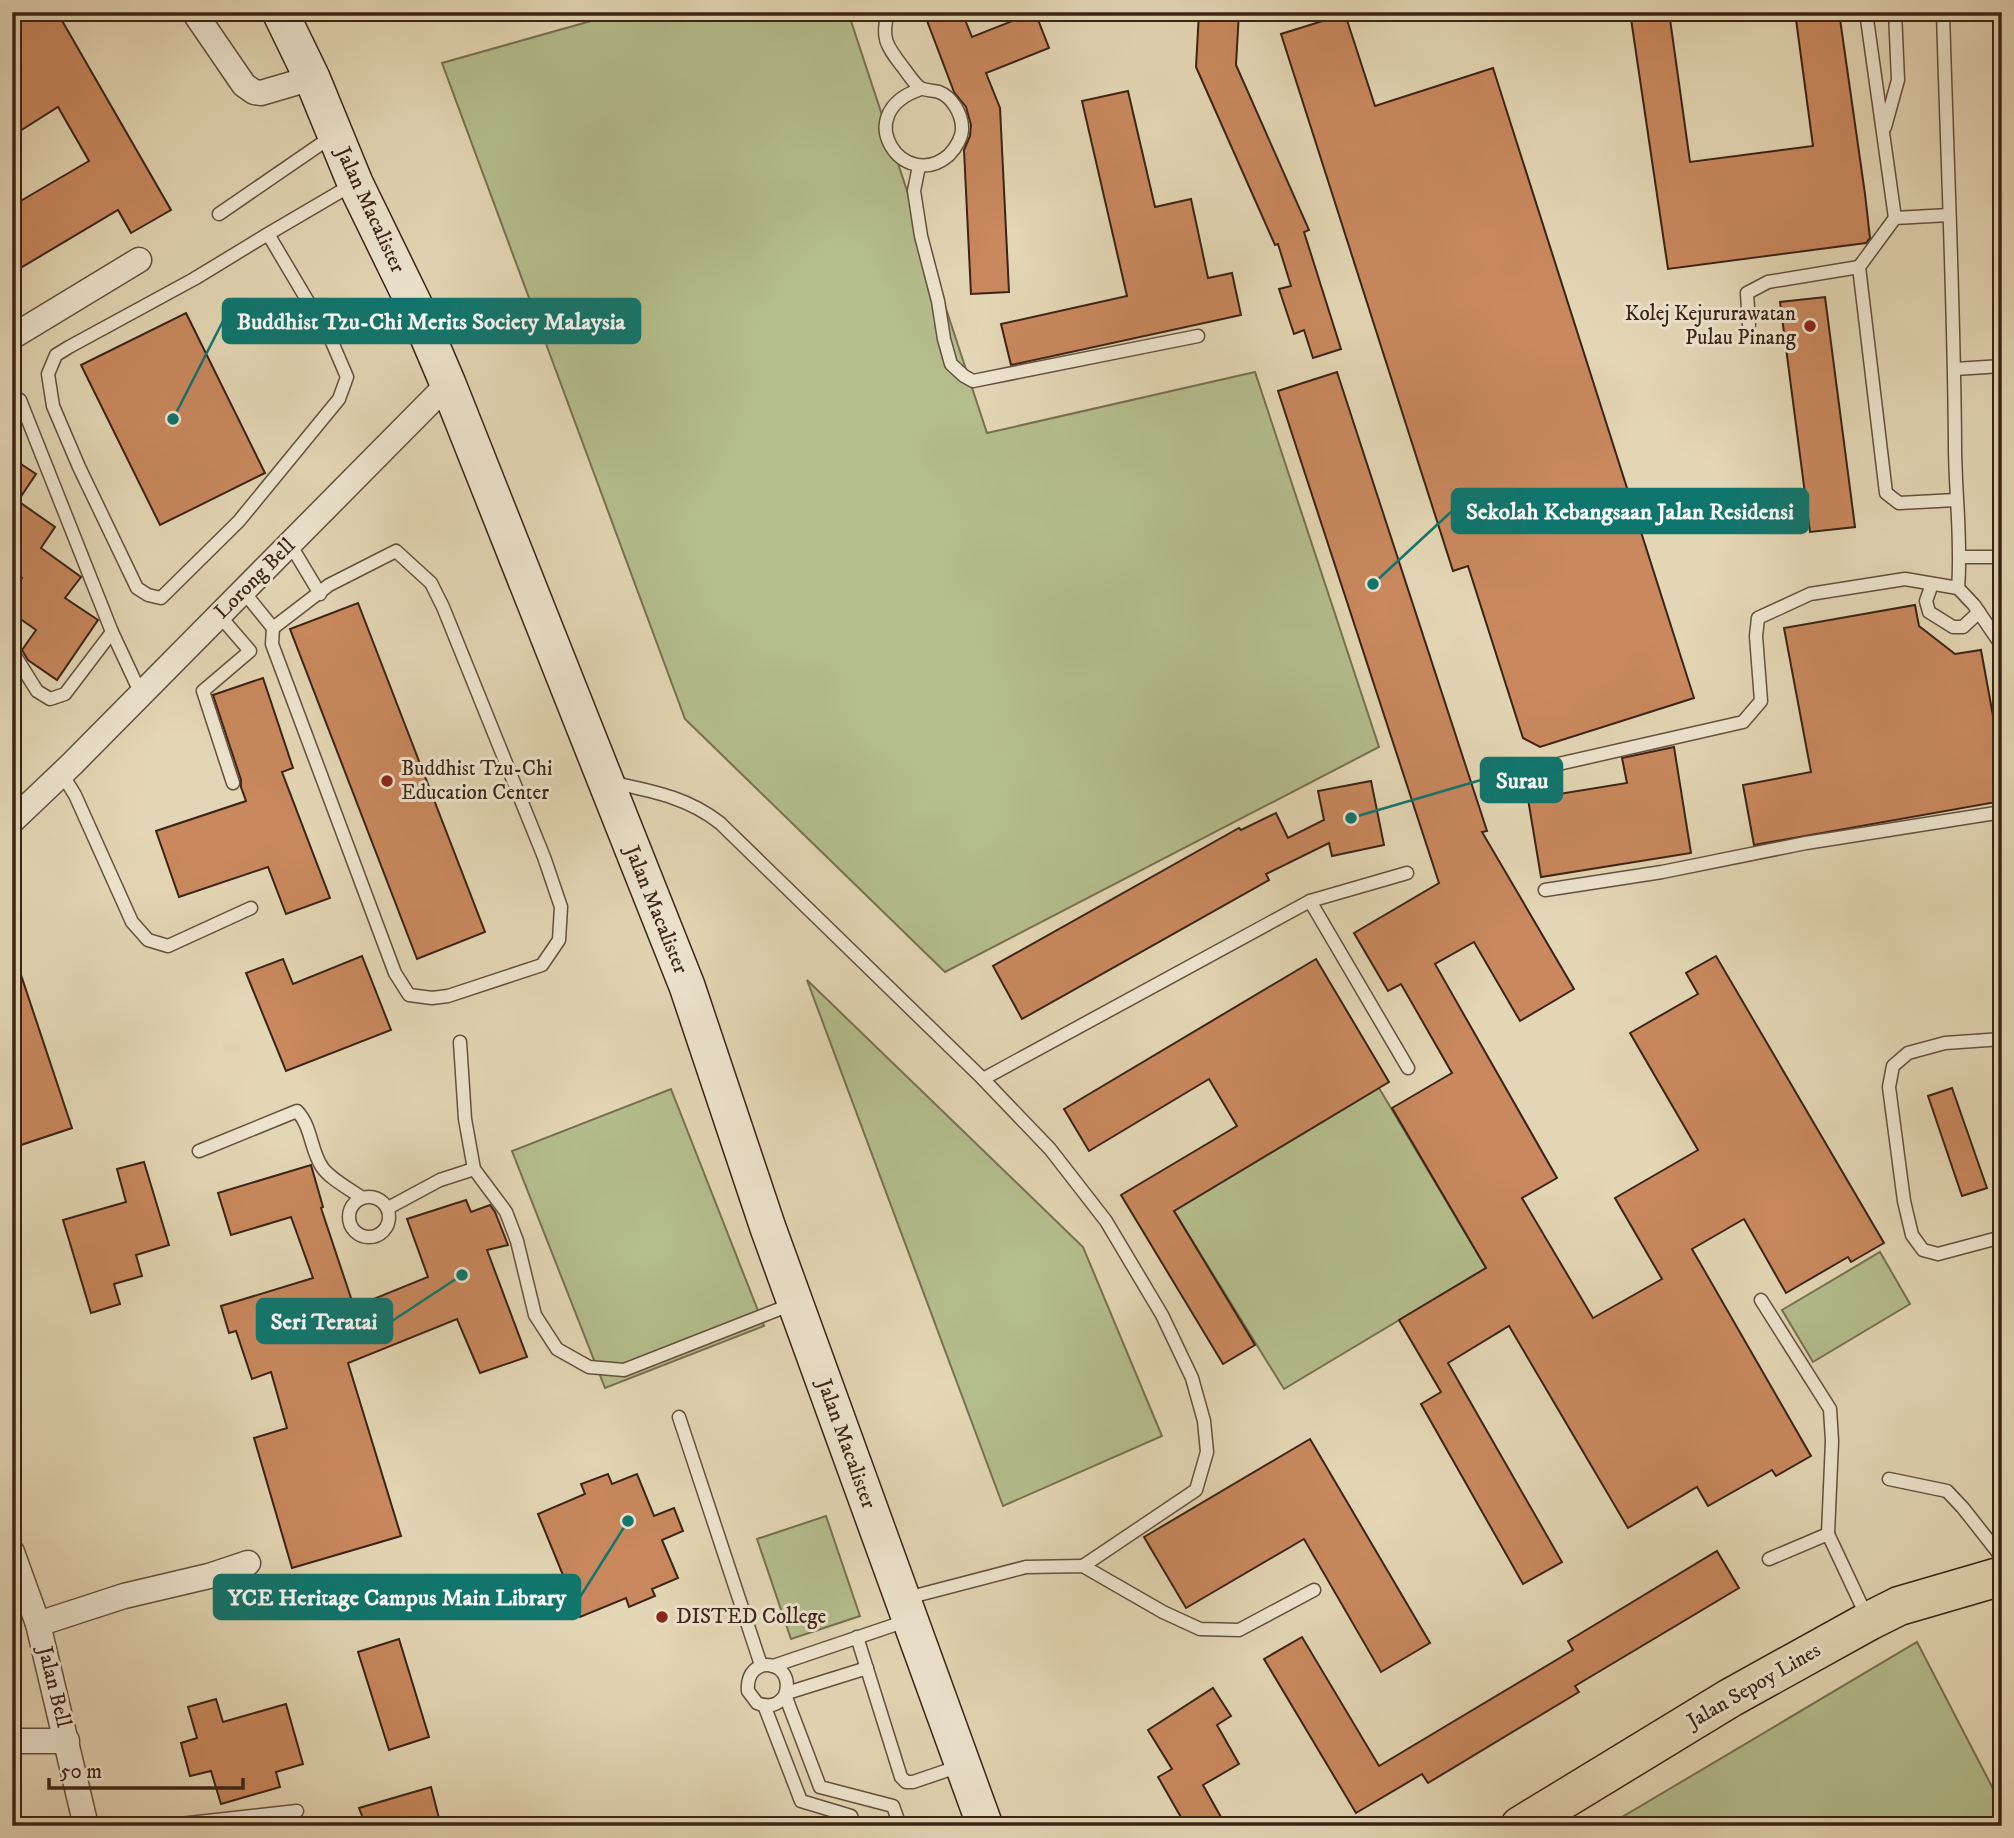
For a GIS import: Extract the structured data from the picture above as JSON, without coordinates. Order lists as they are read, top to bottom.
{
  "streets": {
    "main road": ["Jalan Macalister", "Jalan Sepoy Lines"],
    "street": ["Lorong Bell", "Jalan Bell"]
  },
  "crossings": [
    ["Jalan Macalister", "Lorong Bell"]
  ],
  "places": [
    "Kolej Kejururawatan Pulau Pinang",
    "Buddhist Tzu-Chi Merits Society Malaysia",
    "Sekolah Kebangsaan Jalan Residensi",
    "Buddhist Tzu-Chi Education Center",
    "Surau",
    "Seri Teratai",
    "YCE Heritage Campus Main Library",
    "DISTED College"
  ],
  "scale_bar": "50 m"
}
